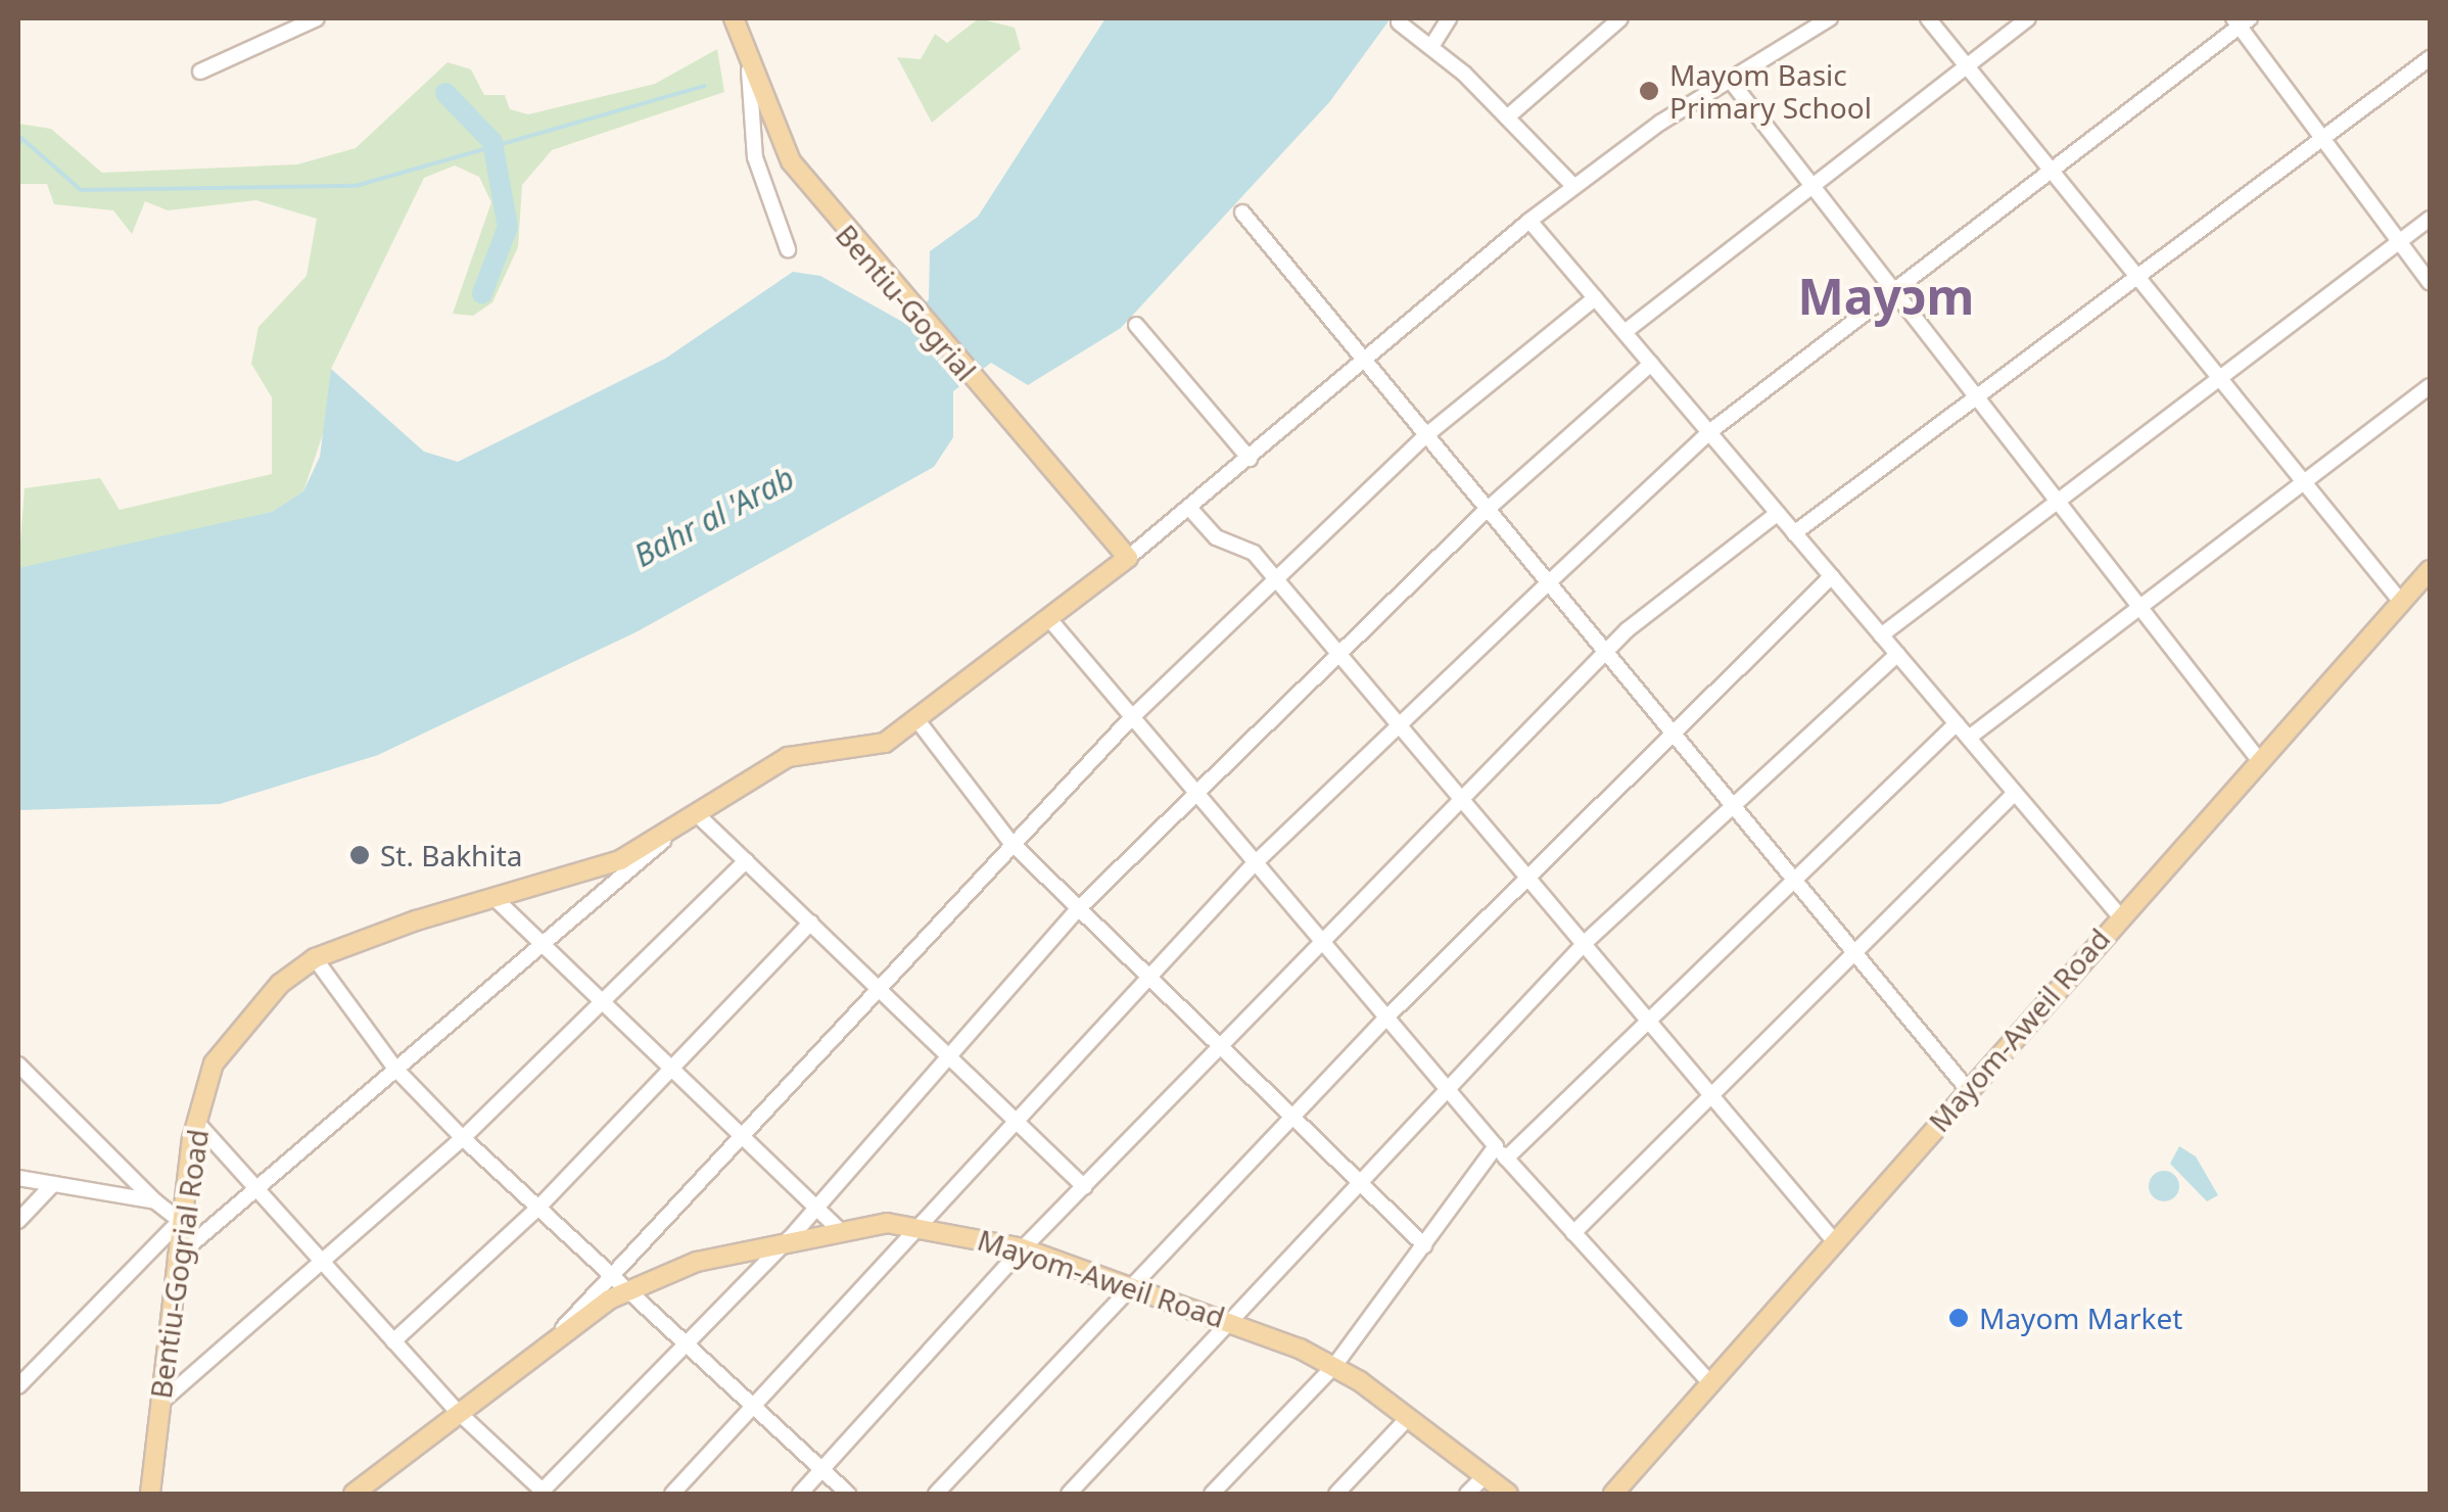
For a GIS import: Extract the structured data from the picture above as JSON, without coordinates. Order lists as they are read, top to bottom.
{
  "streets": {
    "main road": ["Bentiu-Gogrial", "Mayom-Aweil Road", "Bentiu-Gogrial Road"]
  },
  "crossings": [
    ["Bentiu-Gogrial", "Bentiu-Gogrial Road"]
  ],
  "districts": ["Mayɔm"],
  "water": ["Bahr al 'Arab"],
  "places": ["Mayom Basic Primary School", "St. Bakhita", "Mayom Market"]
}
